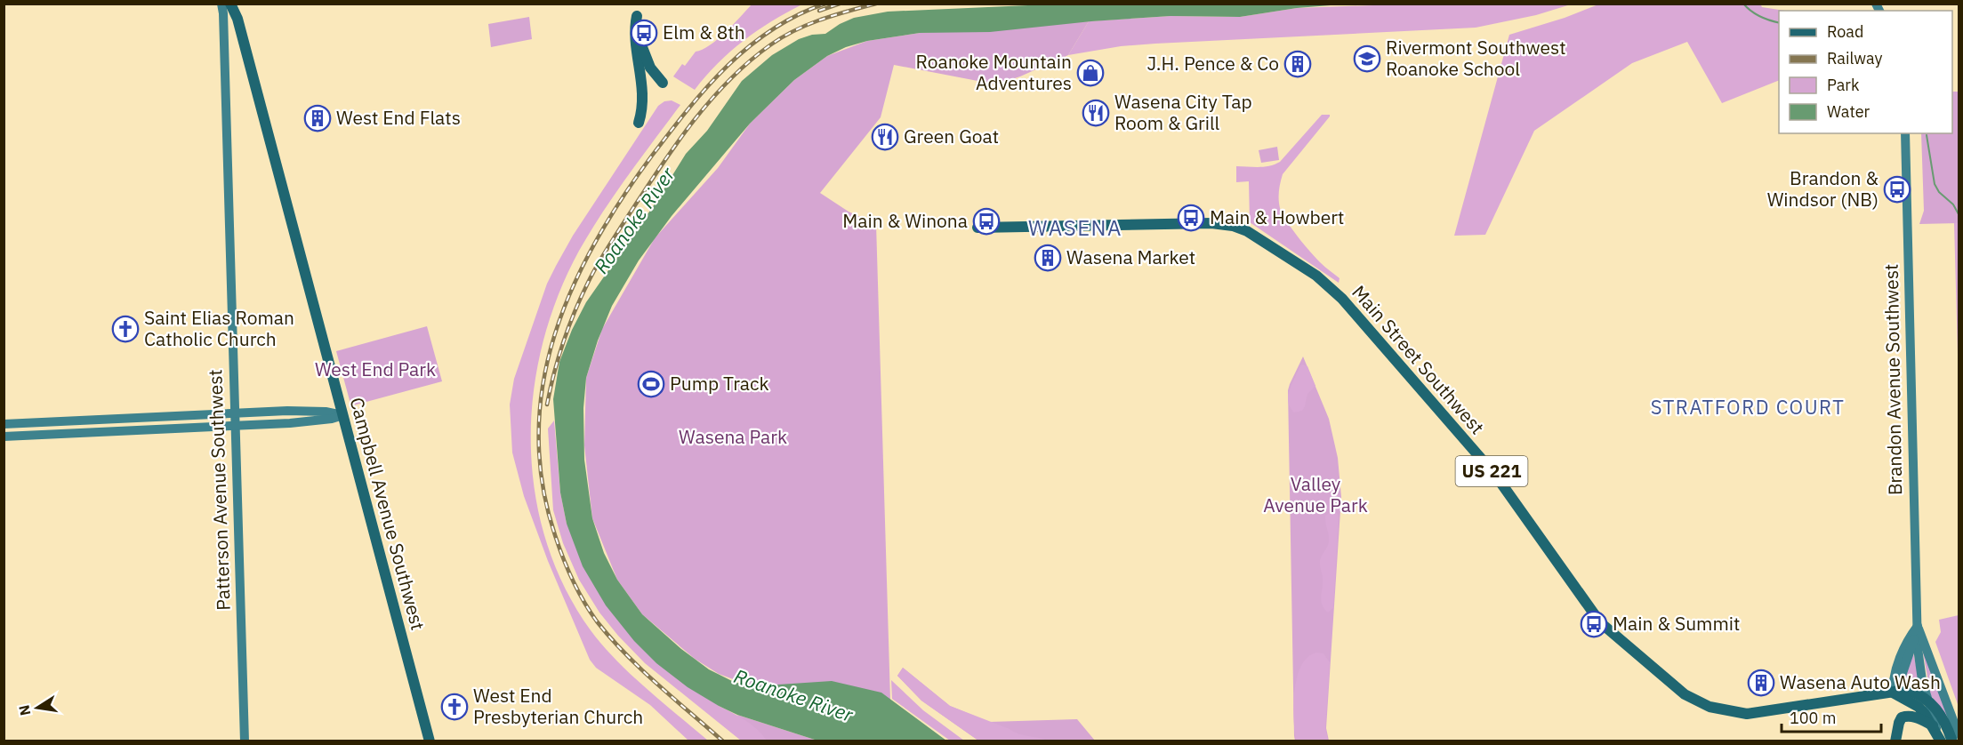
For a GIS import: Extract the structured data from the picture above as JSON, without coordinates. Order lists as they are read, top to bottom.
{
  "streets": {
    "main road": [
      "Main Street Southwest",
      "Brandon Avenue Southwest",
      "US 221",
      "Patterson Avenue Southwest",
      "Campbell Avenue Southwest"
    ]
  },
  "crossings": [
    ["Main Street Southwest", "US 221"],
    ["Brandon Avenue Southwest", "US 221"],
    ["Patterson Avenue Southwest", "Campbell Avenue Southwest"]
  ],
  "districts": ["WASENA", "STRATFORD COURT"],
  "water": ["Roanoke River"],
  "parks": ["West End Park", "Wasena Park", "Valley Avenue Park"],
  "places": {
    "bus stop": [
      "Elm & 8th",
      "Brandon & Windsor (NB)",
      "Main & Howbert",
      "Main & Winona",
      "Main & Summit"
    ],
    "school or university": ["Rivermont Southwest Roanoke School"],
    "building": [
      "J.H. Pence & Co",
      "West End Flats",
      "Wasena Market",
      "Wasena Auto Wash"
    ],
    "shop": ["Roanoke Mountain Adventures"],
    "restaurant": ["Wasena City Tap Room & Grill", "Green Goat"],
    "church": ["Saint Elias Roman Catholic Church", "West End Presbyterian Church"],
    "sports": ["Pump Track"]
  },
  "legend": [
    "Road",
    "Railway",
    "Park",
    "Water"
  ],
  "scale_bar": "100 m",
  "north": "left"
}
